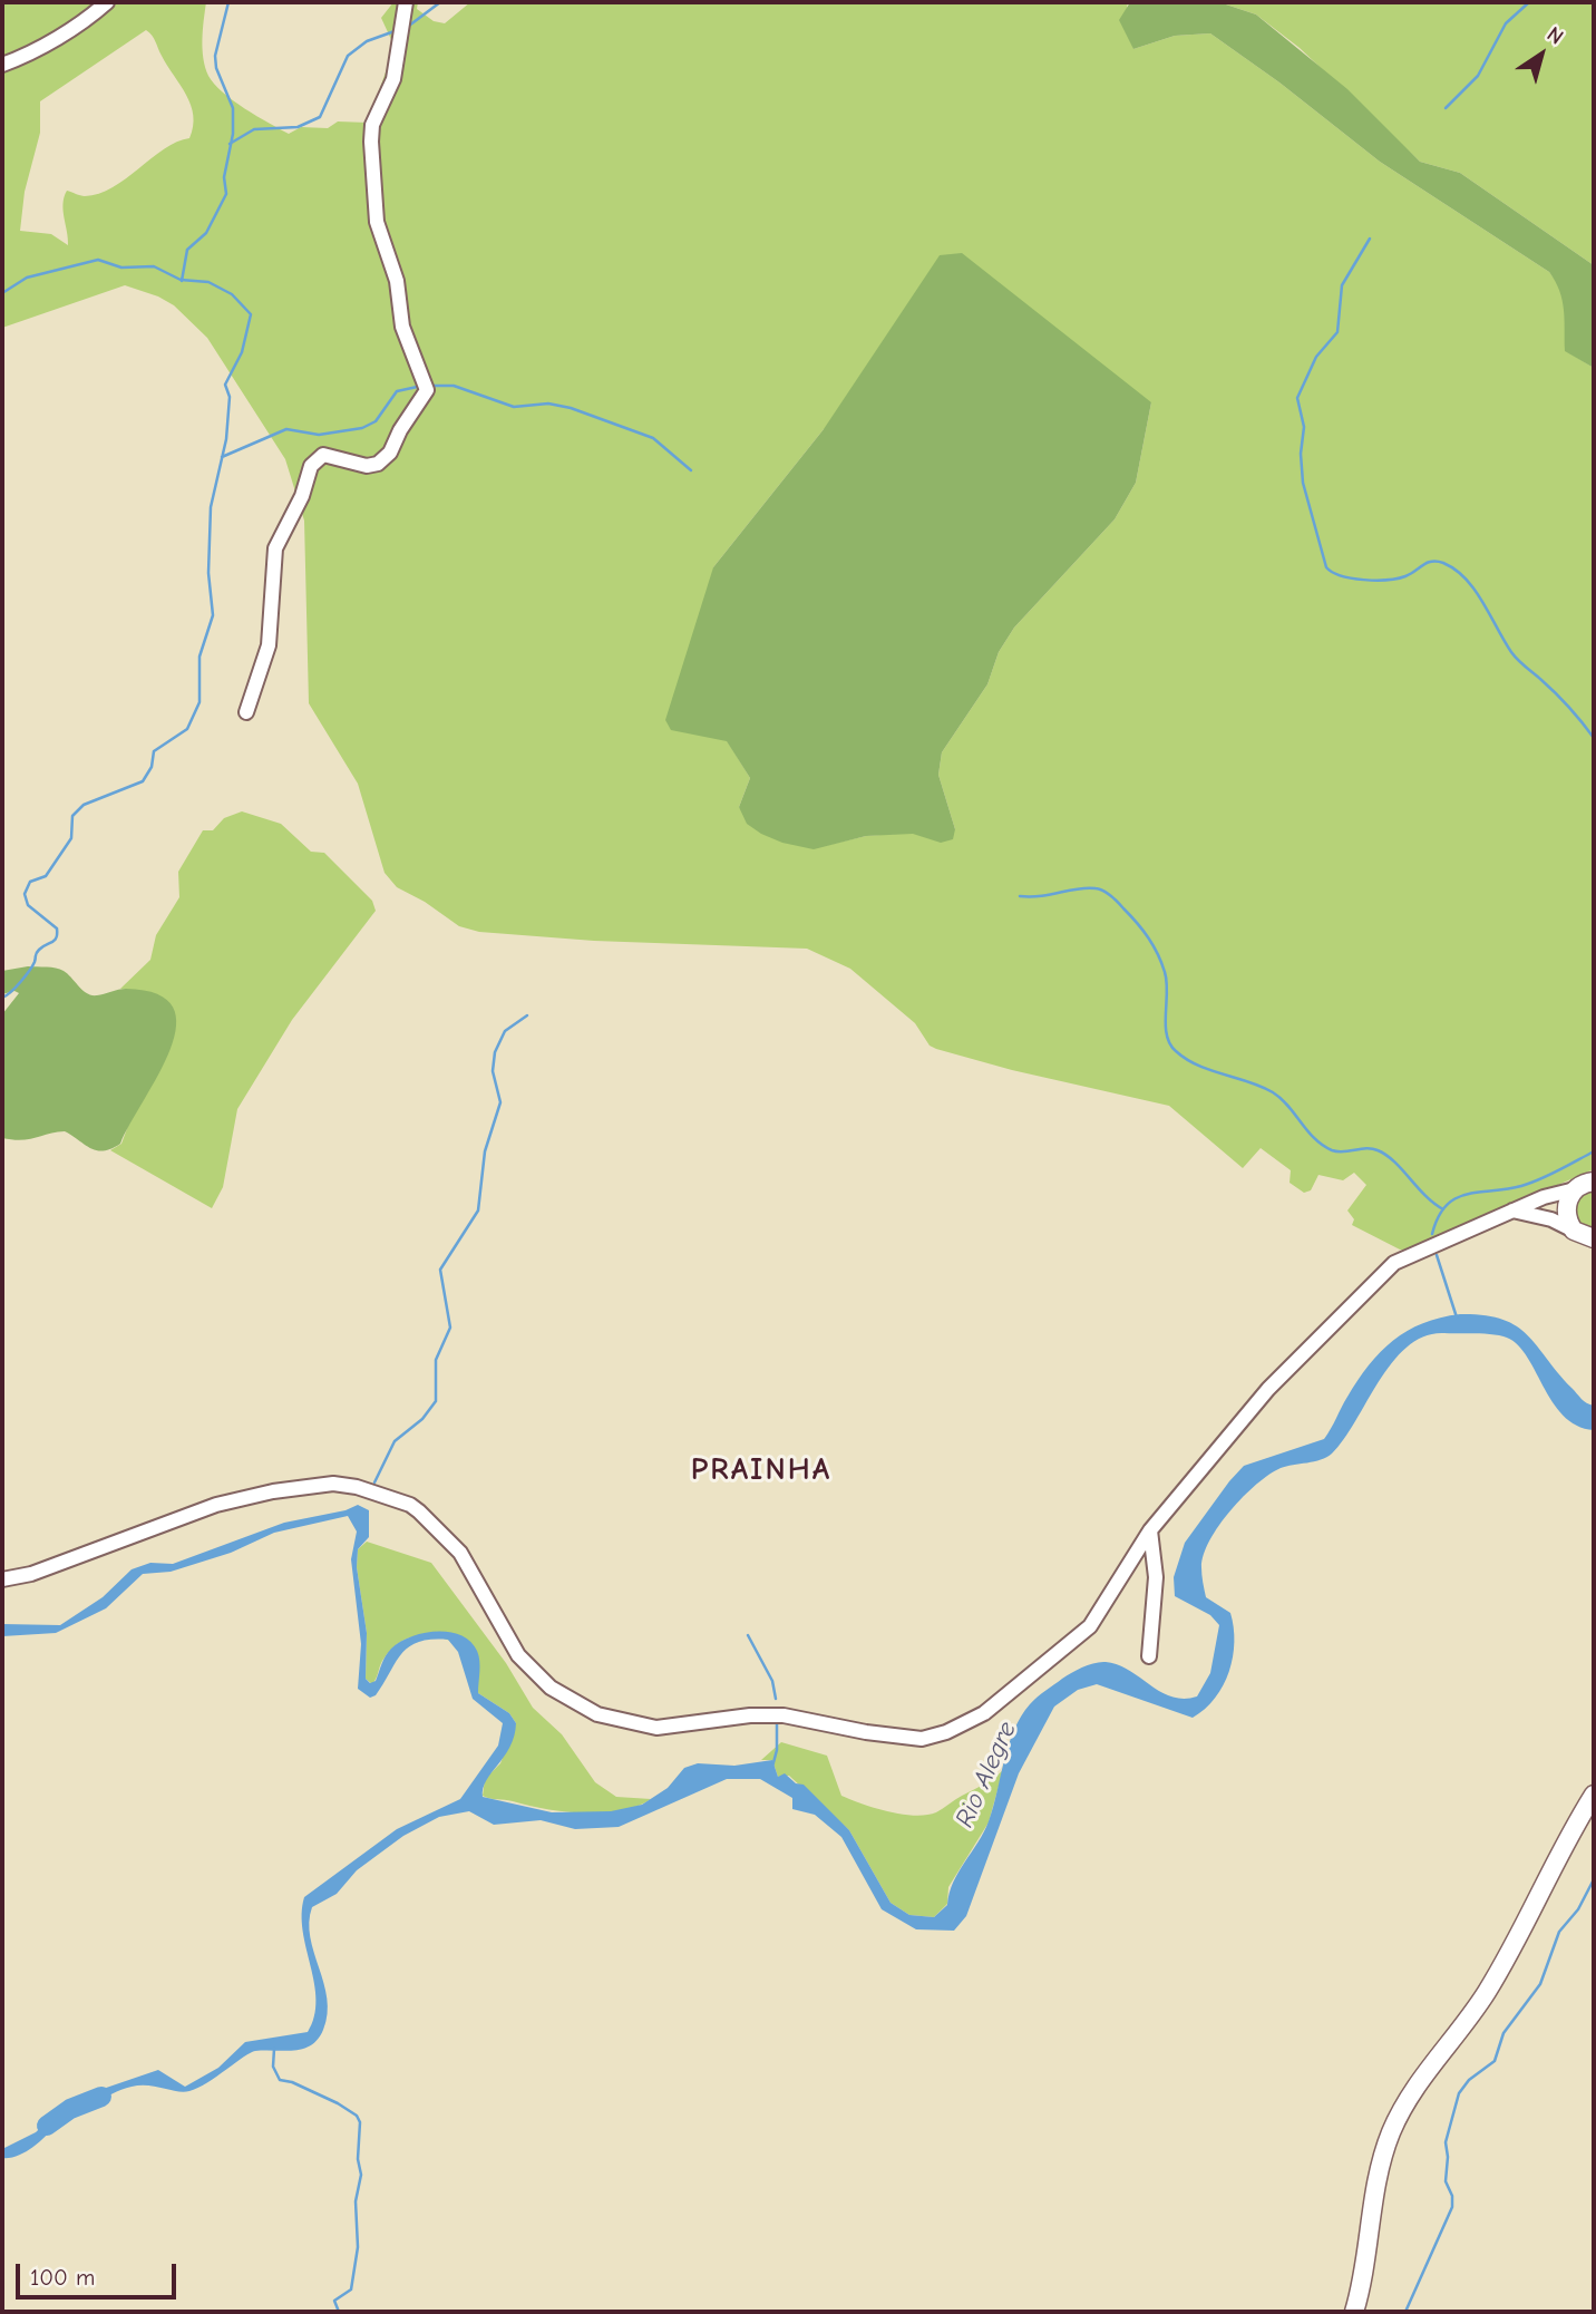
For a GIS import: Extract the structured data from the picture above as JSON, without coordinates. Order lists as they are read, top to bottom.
{
  "districts": ["PRAINHA"],
  "water": ["Rio Alegre"],
  "scale_bar": "100 m",
  "north": "top right"
}
